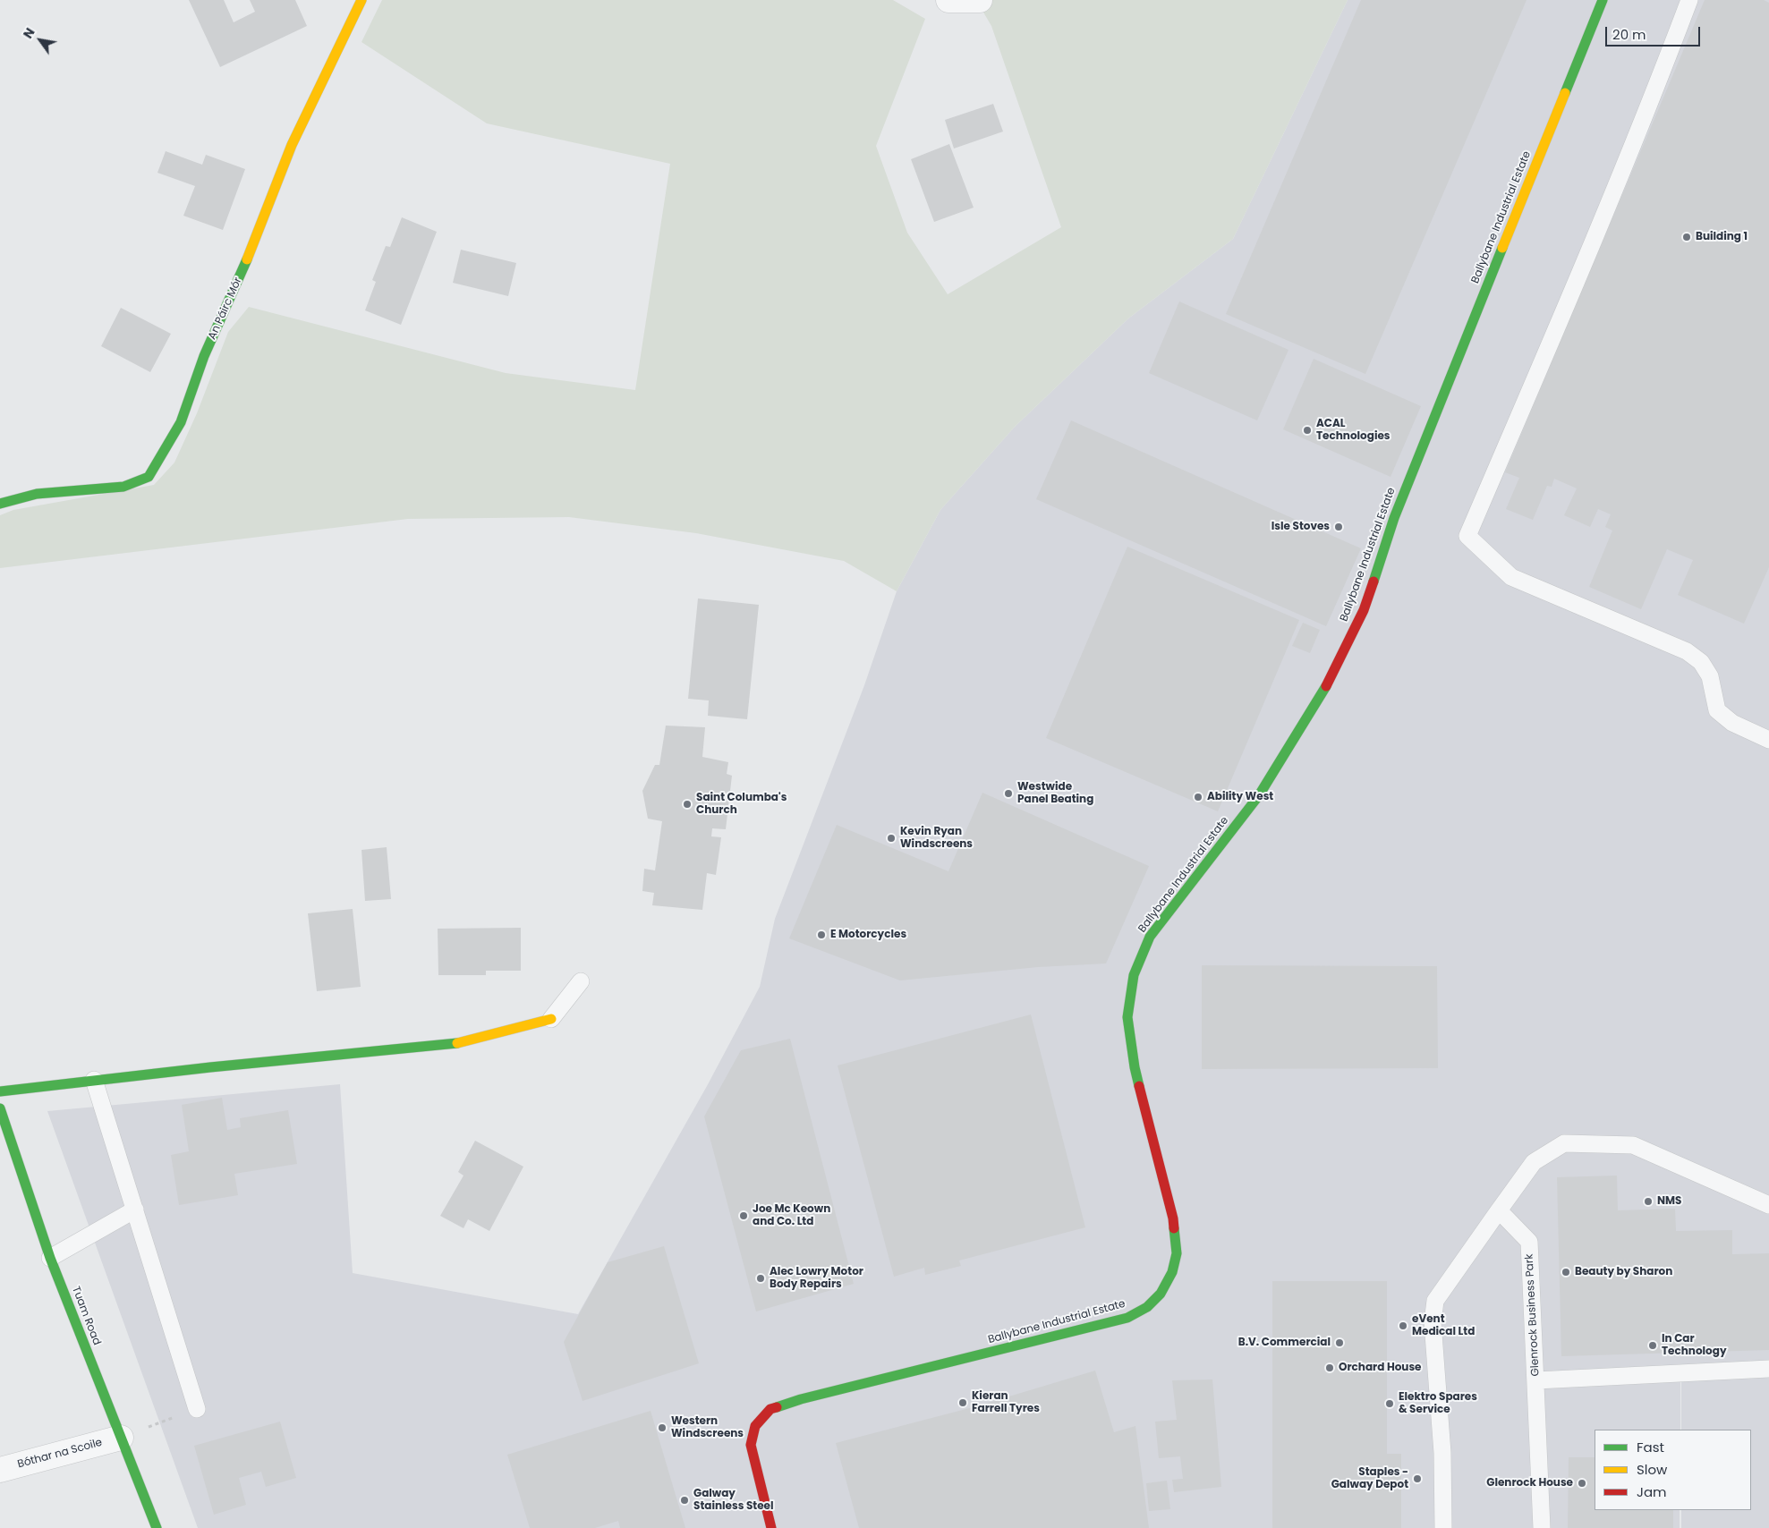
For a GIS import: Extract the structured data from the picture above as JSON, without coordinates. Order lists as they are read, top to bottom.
{
  "streets": {
    "street": [
      "Ballybane Industrial Estate",
      "An Páirc Mór",
      "Tuam Road",
      "Bóthar na Scoile"
    ],
    "lane": ["Glenrock Business Park"]
  },
  "crossings": [
    ["Tuam Road", "Bóthar na Scoile"]
  ],
  "places": [
    "Building 1",
    "ACAL Technologies",
    "Isle Stoves",
    "Westwide Panel Beating",
    "Ability West",
    "Saint Columba's Church",
    "Kevin Ryan Windscreens",
    "E Motorcycles",
    "NMS",
    "Joe Mc Keown and Co. Ltd",
    "Beauty by Sharon",
    "Alec Lowry Motor Body Repairs",
    "eVent Medical Ltd",
    "B.V. Commercial",
    "In Car Technology",
    "Orchard House",
    "Kieran Farrell Tyres",
    "Elektro Spares & Service",
    "Western Windscreens",
    "Staples - Galway Depot",
    "Glenrock House",
    "Galway Stainless Steel"
  ],
  "legend": ["Fast", "Slow", "Jam"],
  "scale_bar": "20 m",
  "north": "top left"
}
